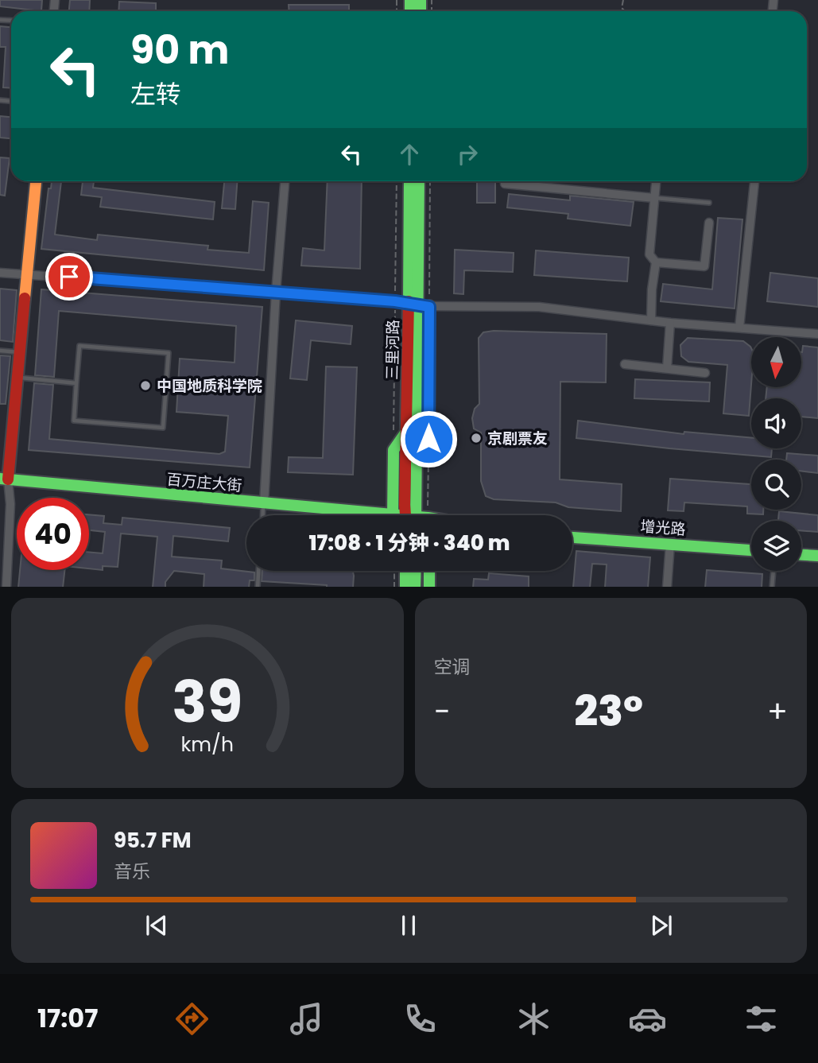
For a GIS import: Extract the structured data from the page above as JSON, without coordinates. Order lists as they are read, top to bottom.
{
  "streets": {
    "main road": ["三里河路", "百万庄大街", "增光路"]
  },
  "places": ["中国地质科学院", "京剧票友"],
  "north": "bottom",
  "page": {
    "turn": ["90 m", "左转"],
    "limit": "40",
    "trip": "17:08 · 1 分钟 · 340 m",
    "tile": "空调",
    "heat": ["−", "23°", "+"],
    "song": ["95.7 FM", "音乐"],
    "tabs": "17:07",
    "gauge": ["39", "km/h"]
  }
}
